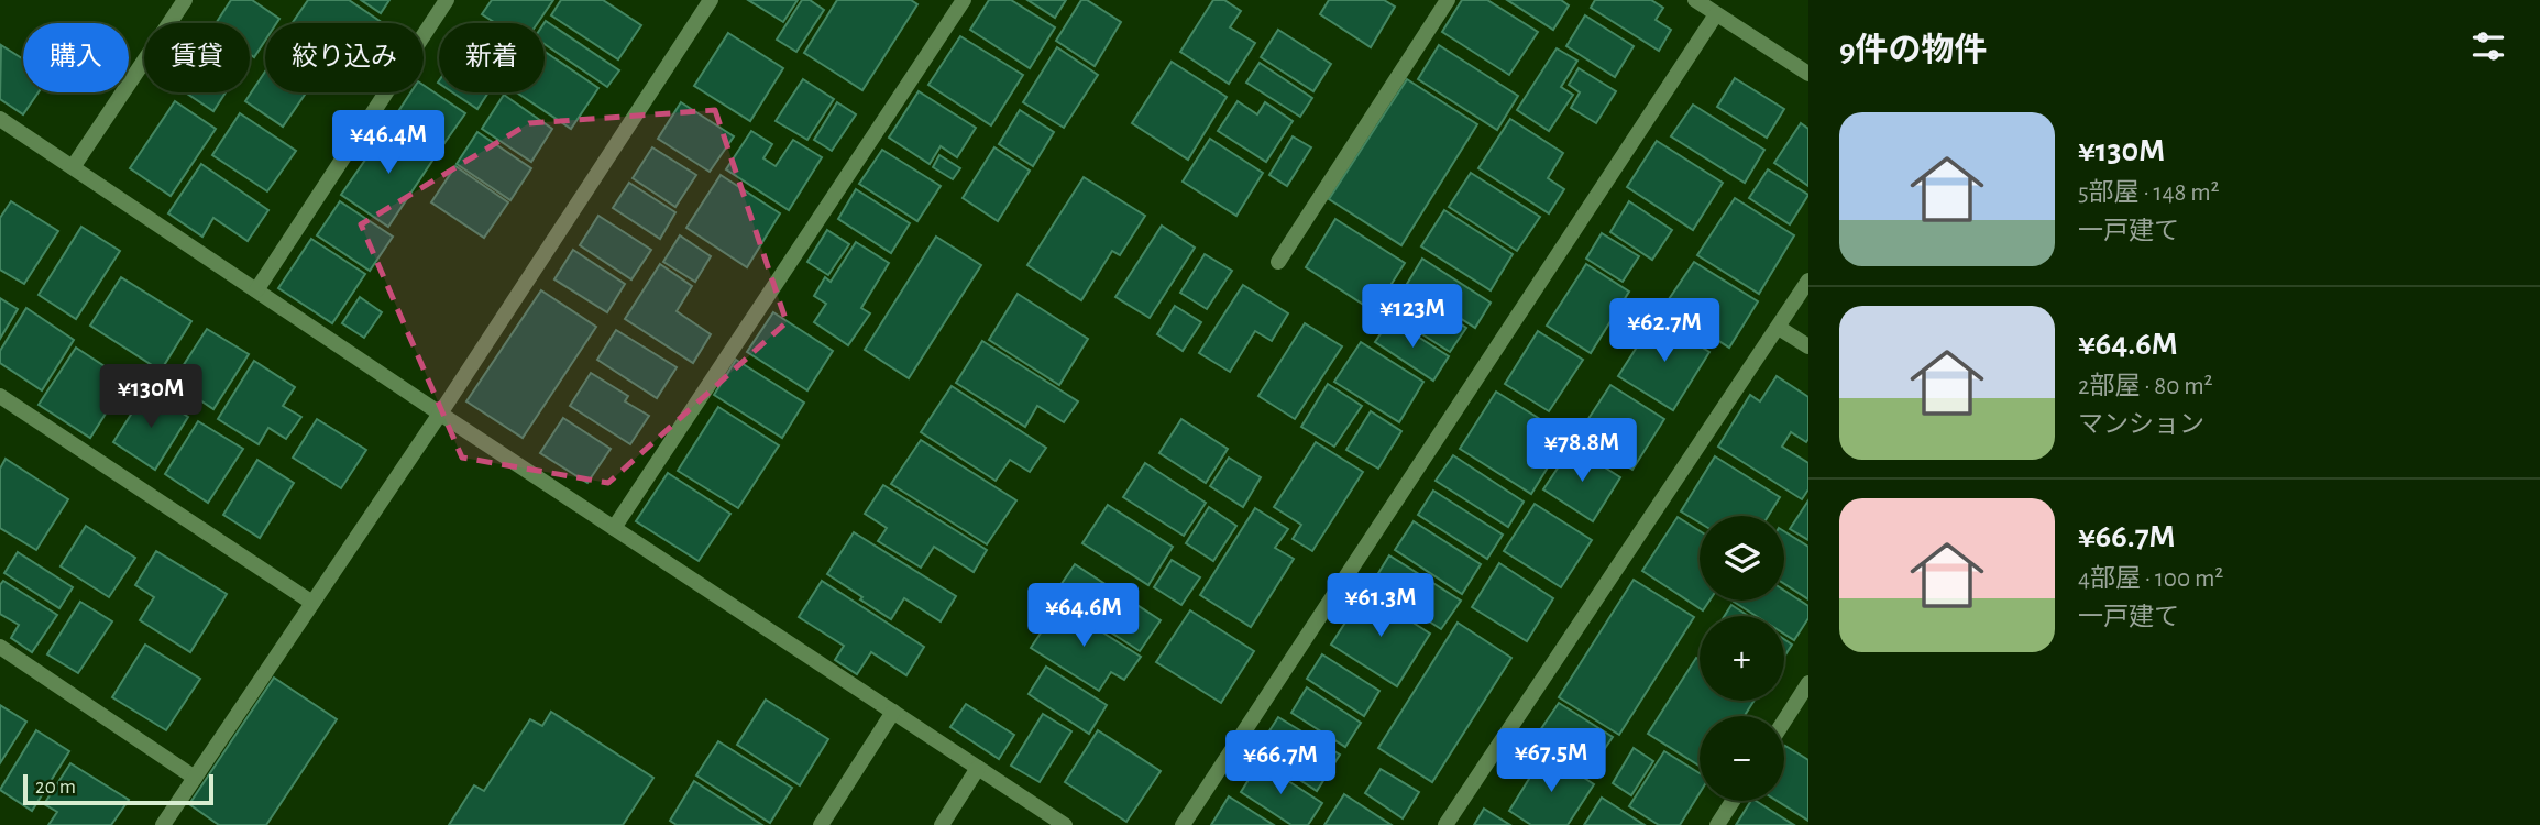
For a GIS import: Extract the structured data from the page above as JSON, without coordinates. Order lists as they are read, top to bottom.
{
  "scale_bar": "20 m",
  "page": {
    "heading": "9件の物件",
    "chip": [
      "購入",
      "賃貸",
      "絞り込み",
      "新着"
    ],
    "list": [
      {
        "name": "¥130M",
        "note": "5部屋 · 148 m² · 一戸建て"
      },
      {
        "name": "¥64.6M",
        "note": "2部屋 · 80 m² · マンション"
      },
      {
        "name": "¥66.7M",
        "note": "4部屋 · 100 m² · 一戸建て"
      }
    ],
    "price": [
      "¥46.4M",
      "¥123M",
      "¥62.7M",
      "¥130M",
      "¥78.8M",
      "¥61.3M",
      "¥64.6M",
      "¥67.5M",
      "¥66.7M"
    ],
    "map_buttons": ["+", "−"],
    "scale": "20 m"
  }
}
